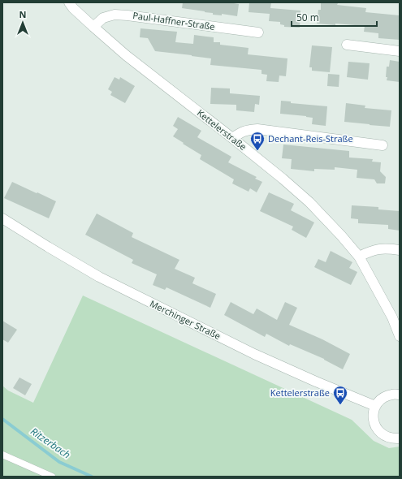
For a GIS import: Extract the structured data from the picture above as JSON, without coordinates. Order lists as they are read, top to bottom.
{
  "streets": {
    "street": ["Paul-Haffner-Straße", "Kettelerstraße", "Merchinger Straße"]
  },
  "crossings": [
    ["Paul-Haffner-Straße", "Kettelerstraße"]
  ],
  "water": ["Ritzerbach"],
  "places": {
    "bus stop": ["Dechant-Reis-Straße", "Kettelerstraße"]
  },
  "scale_bar": "50 m",
  "north": "top"
}
